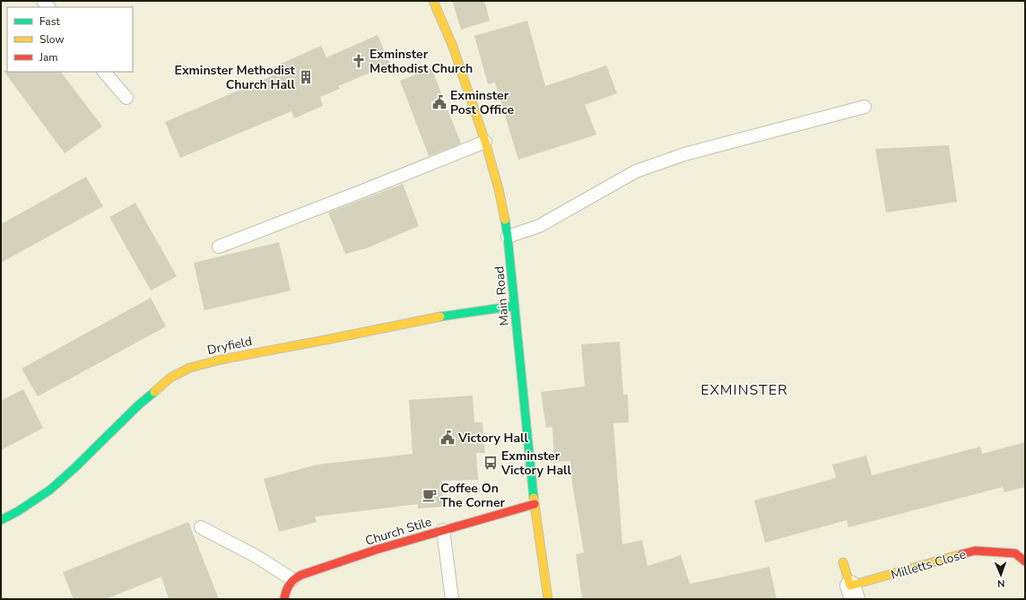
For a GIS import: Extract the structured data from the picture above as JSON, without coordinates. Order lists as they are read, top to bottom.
{
  "streets": {
    "street": [
      "Main Road",
      "Dryfield",
      "Church Stile",
      "Milletts Close"
    ]
  },
  "crossings": [
    ["Main Road", "Dryfield"],
    ["Main Road", "Church Stile"]
  ],
  "districts": ["EXMINSTER"],
  "places": {
    "church": ["Exminster Methodist Church"],
    "building": ["Exminster Methodist Church Hall"],
    "public building": ["Exminster Post Office", "Victory Hall"],
    "bus stop": ["Exminster Victory Hall"],
    "cafe": ["Coffee On The Corner"]
  },
  "legend": ["Fast", "Slow", "Jam"],
  "north": "bottom"
}
